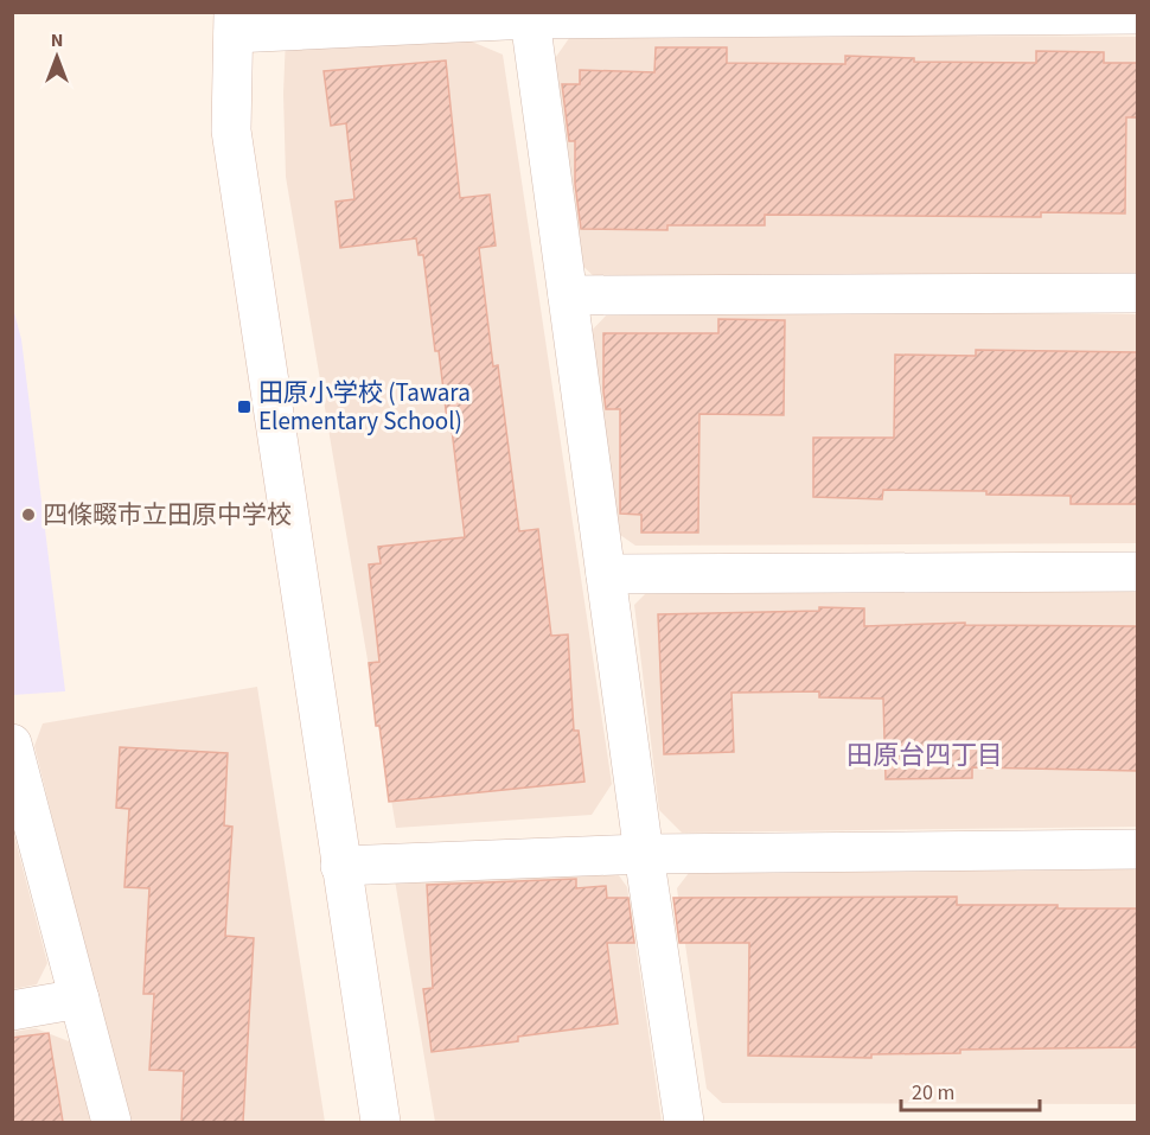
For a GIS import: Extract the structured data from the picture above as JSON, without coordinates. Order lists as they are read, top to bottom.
{
  "districts": ["田原台四丁目"],
  "places": {
    "transit": ["田原小学校 (Tawara Elementary School)"],
    "other": ["四條畷市立田原中学校"]
  },
  "scale_bar": "20 m",
  "north": "top"
}
